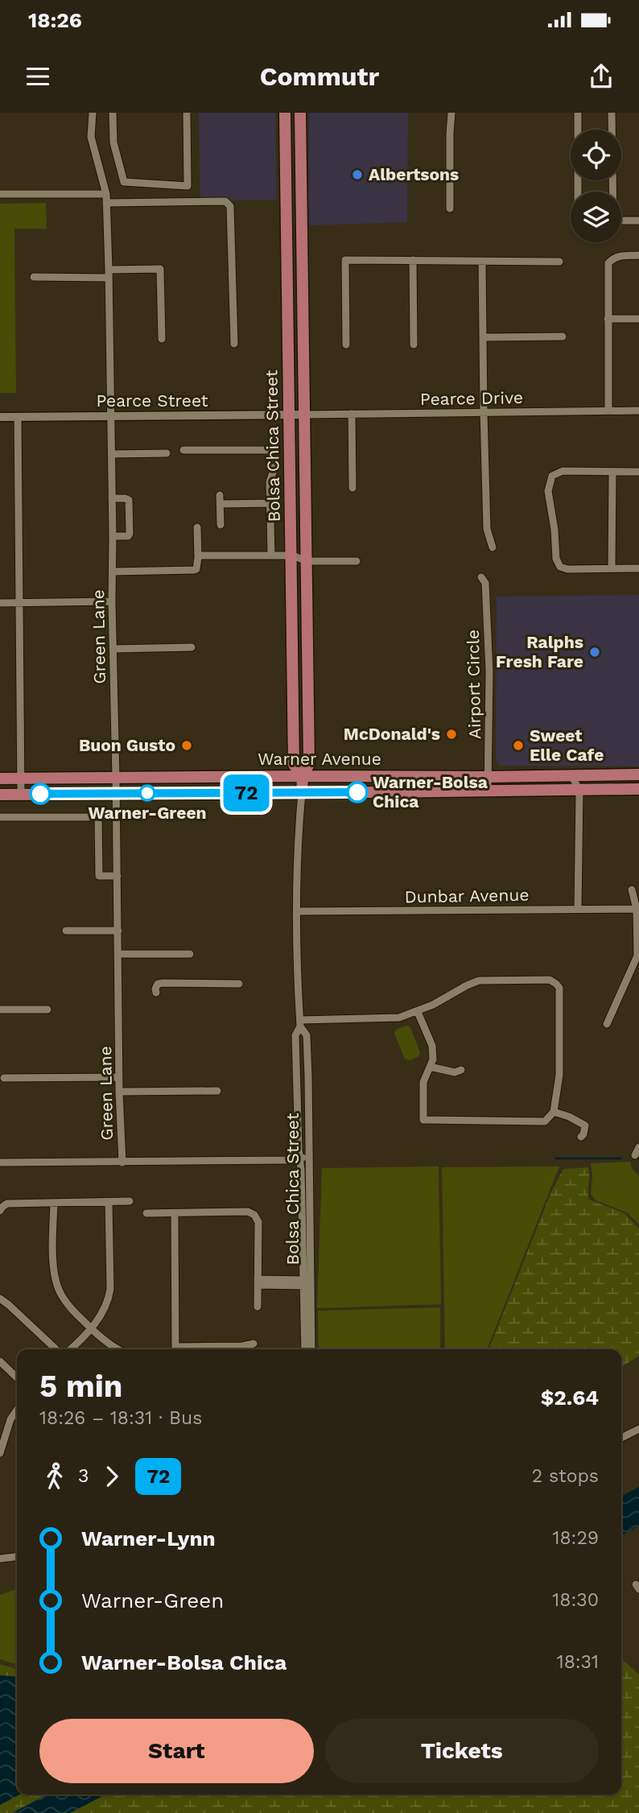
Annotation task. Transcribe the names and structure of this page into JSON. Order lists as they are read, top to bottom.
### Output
{
  "streets": {
    "main road": ["Bolsa Chica Street", "Warner Avenue"],
    "street": [
      "Pearce Drive",
      "Pearce Street",
      "Green Lane",
      "Airport Circle",
      "Dunbar Avenue"
    ]
  },
  "crossings": [
    ["Pearce Drive", "Pearce Street"],
    ["Pearce Drive", "Bolsa Chica Street"],
    ["Pearce Street", "Bolsa Chica Street"],
    ["Pearce Street", "Green Lane"],
    ["Bolsa Chica Street", "Warner Avenue"],
    ["Bolsa Chica Street", "Dunbar Avenue"],
    ["Green Lane", "Warner Avenue"],
    ["Airport Circle", "Warner Avenue"]
  ],
  "places": [
    "Albertsons",
    "Ralphs Fresh Fare",
    "McDonald's",
    "Buon Gusto",
    "Sweet Elle Cafe",
    "Warner-Bolsa Chica",
    "Warner-Green"
  ],
  "lines": ["bus line 72"],
  "page": {
    "status": "18:26",
    "header": "Commutr",
    "on_map": "72",
    "heading": ["5 min", "18:26 – 18:31 · Bus", "$2.64"],
    "legs": ["3", "72", "2 stops"],
    "list": [
      {
        "name": "Warner-Lynn",
        "value": "18:29"
      },
      {
        "name": "Warner-Green",
        "value": "18:30"
      },
      {
        "name": "Warner-Bolsa Chica",
        "value": "18:31"
      }
    ],
    "buttons": ["Start", "Tickets"]
  }
}
